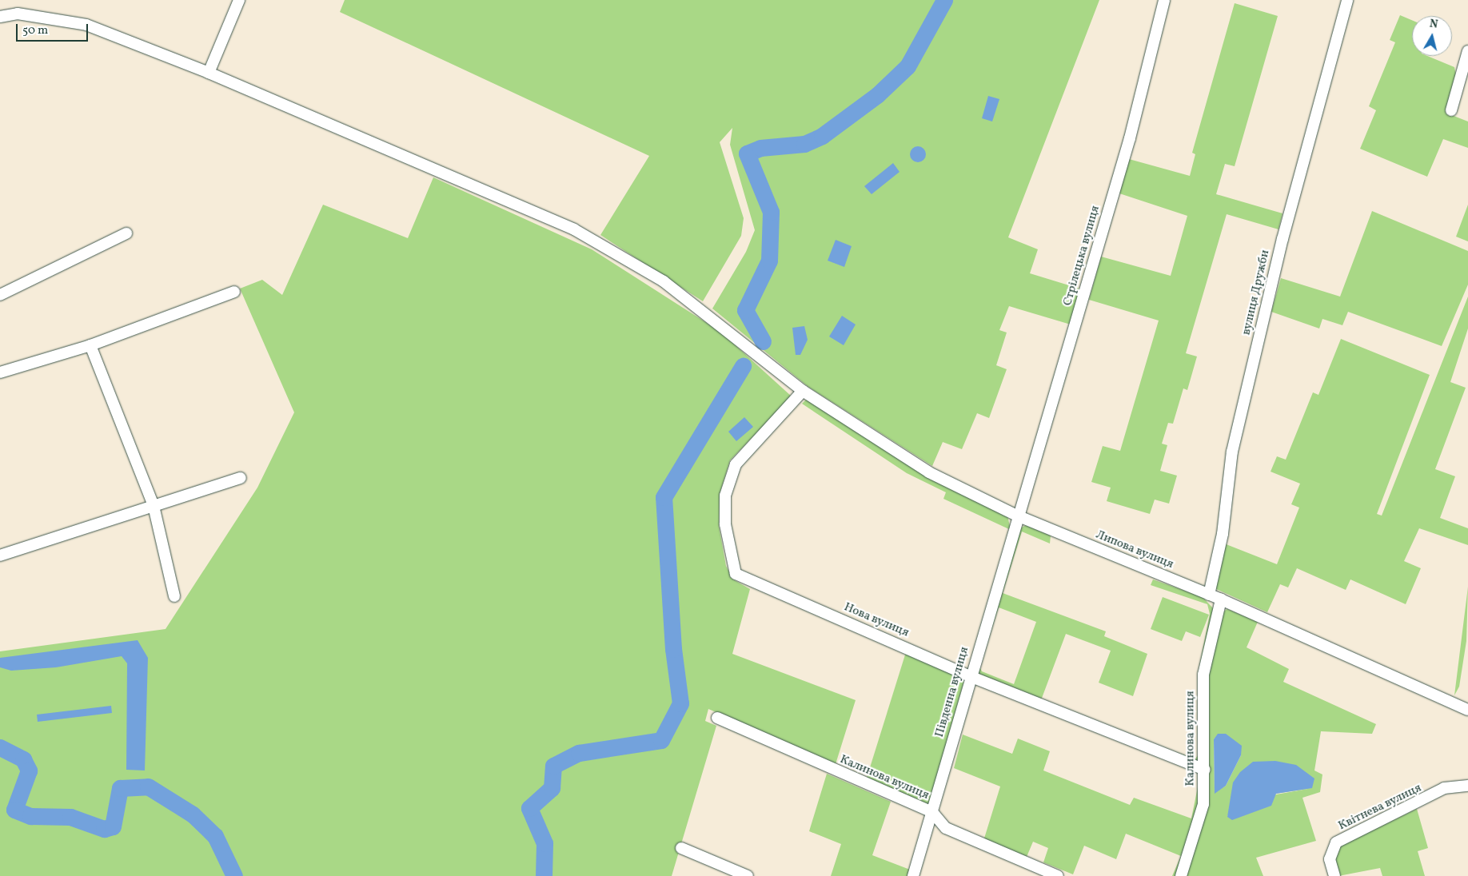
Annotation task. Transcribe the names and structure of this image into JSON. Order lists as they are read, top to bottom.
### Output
{
  "streets": {
    "street": [
      "Стрілецька вулиця",
      "вулиця Дружби",
      "Липова вулиця",
      "Нова вулиця",
      "Південна вулиця",
      "Калинова вулиця",
      "Квітнева вулиця"
    ]
  },
  "crossings": [
    ["Стрілецька вулиця", "Липова вулиця"],
    ["Стрілецька вулиця", "Південна вулиця"],
    ["вулиця Дружби", "Липова вулиця"],
    ["Липова вулиця", "Нова вулиця"],
    ["Липова вулиця", "Південна вулиця"],
    ["Липова вулиця", "Калинова вулиця"],
    ["Нова вулиця", "Південна вулиця"],
    ["Нова вулиця", "Калинова вулиця"],
    ["Південна вулиця", "Калинова вулиця"]
  ],
  "scale_bar": "50 m",
  "north": "top"
}
